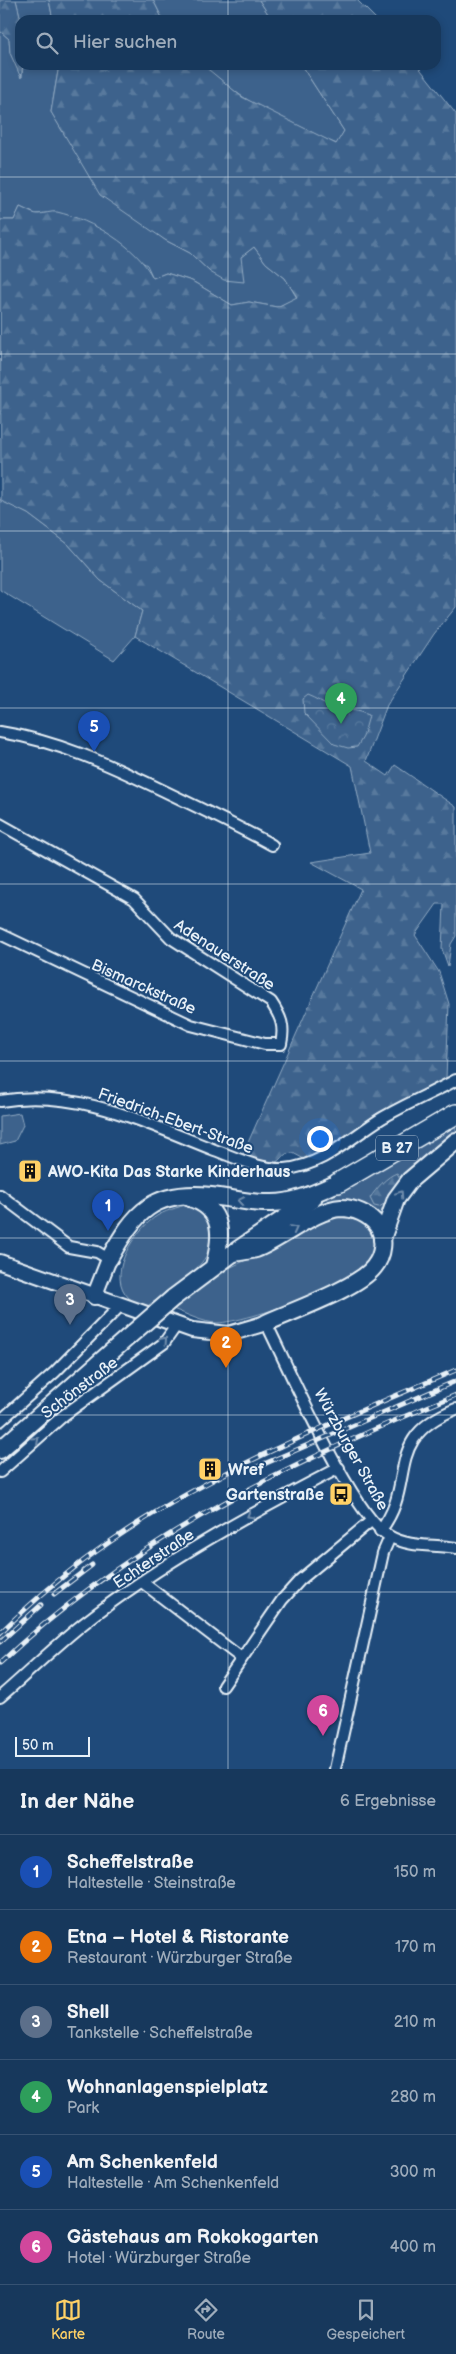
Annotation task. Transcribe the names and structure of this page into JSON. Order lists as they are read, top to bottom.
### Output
{
  "streets": {
    "highway": ["B 27"],
    "street": [
      "Adenauerstraße",
      "Bismarckstraße",
      "Friedrich-Ebert-Straße",
      "Schönstraße",
      "Würzburger Straße",
      "Echterstraße"
    ]
  },
  "crossings": [
    ["Adenauerstraße", "Bismarckstraße"],
    ["Würzburger Straße", "Echterstraße"]
  ],
  "places": {
    "building": ["AWO-Kita Das Starke Kinderhaus", "Wref"],
    "bus stop": ["Gartenstraße"]
  },
  "scale_bar": "50 m",
  "page": {
    "search": "Hier suchen",
    "pins": [
      "4",
      "5",
      "1",
      "3",
      "2",
      "6"
    ],
    "scale": "50 m",
    "heading": ["In der Nähe", "6 Ergebnisse"],
    "list": [
      {
        "mark": "1",
        "name": "Scheffelstraße",
        "note": "Haltestelle · Steinstraße",
        "value": "150 m"
      },
      {
        "mark": "2",
        "name": "Etna – Hotel & Ristorante",
        "note": "Restaurant · Würzburger Straße",
        "value": "170 m"
      },
      {
        "mark": "3",
        "name": "Shell",
        "note": "Tankstelle · Scheffelstraße",
        "value": "210 m"
      },
      {
        "mark": "4",
        "name": "Wohnanlagenspielplatz",
        "note": "Park",
        "value": "280 m"
      },
      {
        "mark": "5",
        "name": "Am Schenkenfeld",
        "note": "Haltestelle · Am Schenkenfeld",
        "value": "300 m"
      },
      {
        "mark": "6",
        "name": "Gästehaus am Rokokogarten",
        "note": "Hotel · Würzburger Straße",
        "value": "400 m"
      }
    ],
    "nav": ["Karte", "Route", "Gespeichert"]
  }
}
